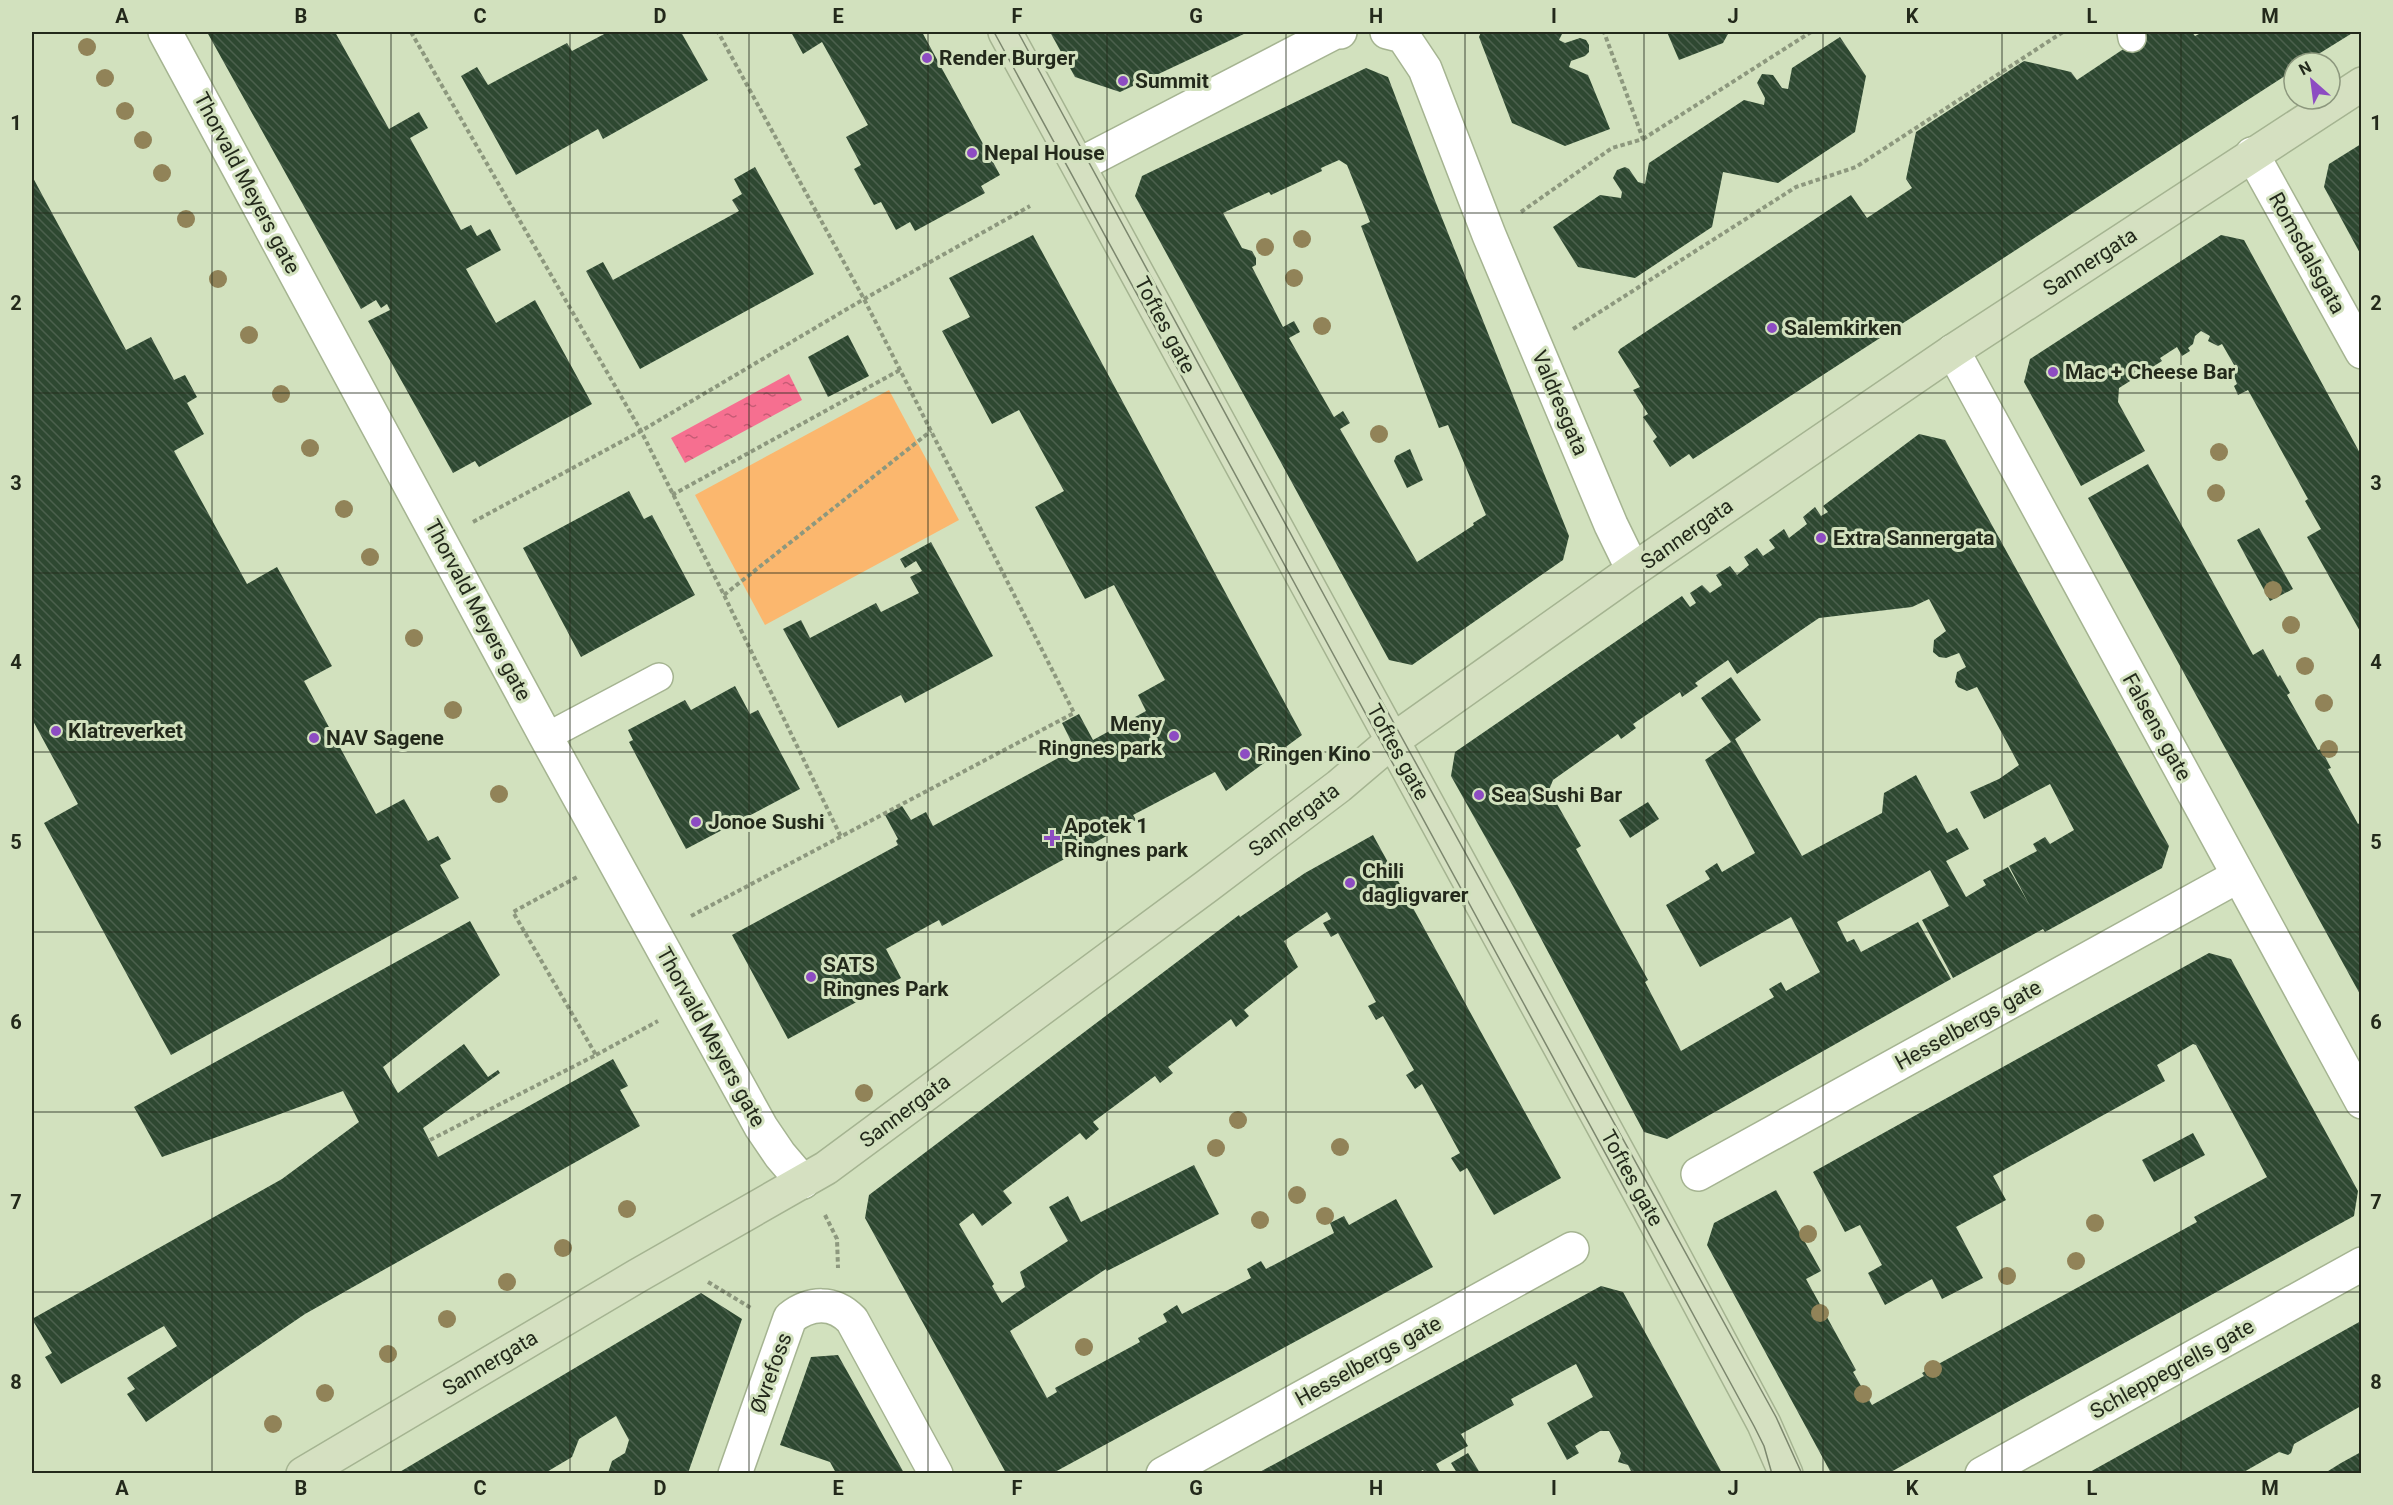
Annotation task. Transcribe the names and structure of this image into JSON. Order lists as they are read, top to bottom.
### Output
{
  "streets": {
    "street": [
      "Thorvald Meyers gate",
      "Romsdalsgata",
      "Sannergata",
      "Toftes gate",
      "Valdresgata",
      "Falsens gate",
      "Hesselbergs gate",
      "Schleppegrells gate",
      "Øvrefoss"
    ]
  },
  "crossings": [
    ["Thorvald Meyers gate", "Sannergata"],
    ["Romsdalsgata", "Sannergata"],
    ["Sannergata", "Toftes gate"],
    ["Sannergata", "Valdresgata"],
    ["Sannergata", "Falsens gate"],
    ["Falsens gate", "Hesselbergs gate"]
  ],
  "places": {
    "other": [
      "Render Burger",
      "Summit",
      "Nepal House",
      "Salemkirken",
      "Mac + Cheese Bar",
      "Extra Sannergata",
      "Klatreverket",
      "Meny Ringnes park",
      "NAV Sagene",
      "Ringen Kino",
      "Sea Sushi Bar",
      "Jonoe Sushi",
      "Chili dagligvarer",
      "SATS Ringnes Park"
    ],
    "health": ["Apotek 1 Ringnes park"]
  },
  "north": "top left",
  "grid": {
    "columns": [
      "A",
      "B",
      "C",
      "D",
      "E",
      "F",
      "G",
      "H",
      "I",
      "J",
      "K",
      "L",
      "M"
    ],
    "rows": [
      "1",
      "2",
      "3",
      "4",
      "5",
      "6",
      "7",
      "8"
    ]
  }
}
